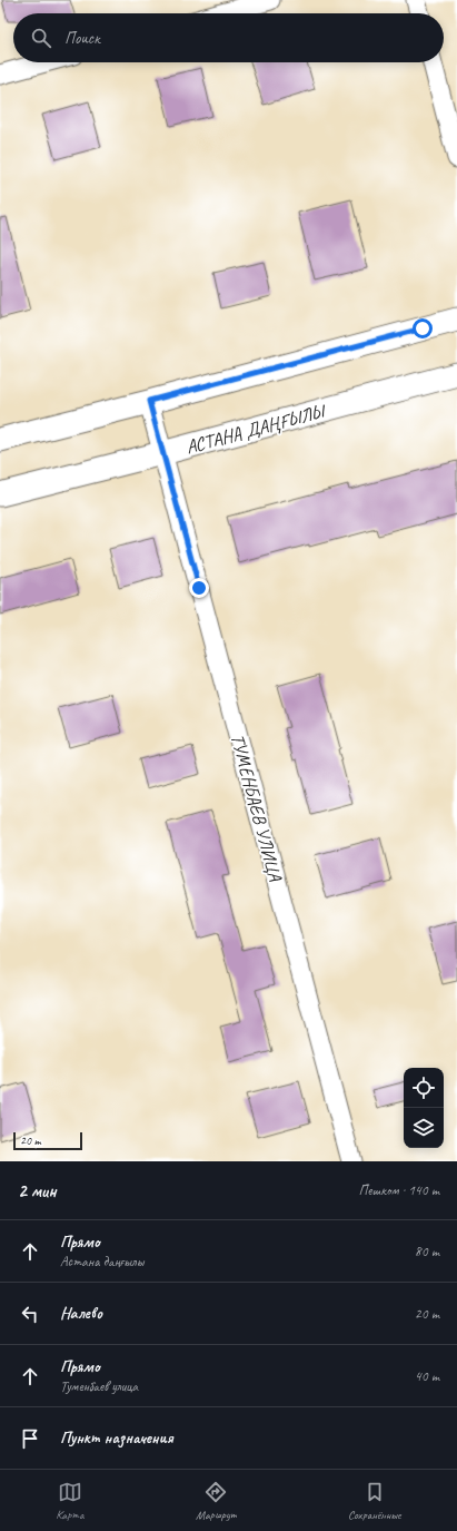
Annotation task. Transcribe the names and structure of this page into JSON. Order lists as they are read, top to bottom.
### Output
{
  "streets": {
    "street": ["АСТАНА ДАҢҒЫЛЫ", "ТУМЕНБАЕВ УЛИЦА"]
  },
  "crossings": [
    ["АСТАНА ДАҢҒЫЛЫ", "ТУМЕНБАЕВ УЛИЦА"]
  ],
  "scale_bar": "20 m",
  "page": {
    "search": "Поиск",
    "scale": "20 m",
    "heading": ["2 мин", "Пешком · 140 m"],
    "list": [
      ["Прямо", "Астана даңғылы", "80 m"],
      ["Налево", "20 m"],
      ["Прямо", "Туменбаев улица", "40 m"],
      "Пункт назначения"
    ],
    "nav": ["Карта", "Маршрут", "Сохранённые"]
  }
}
